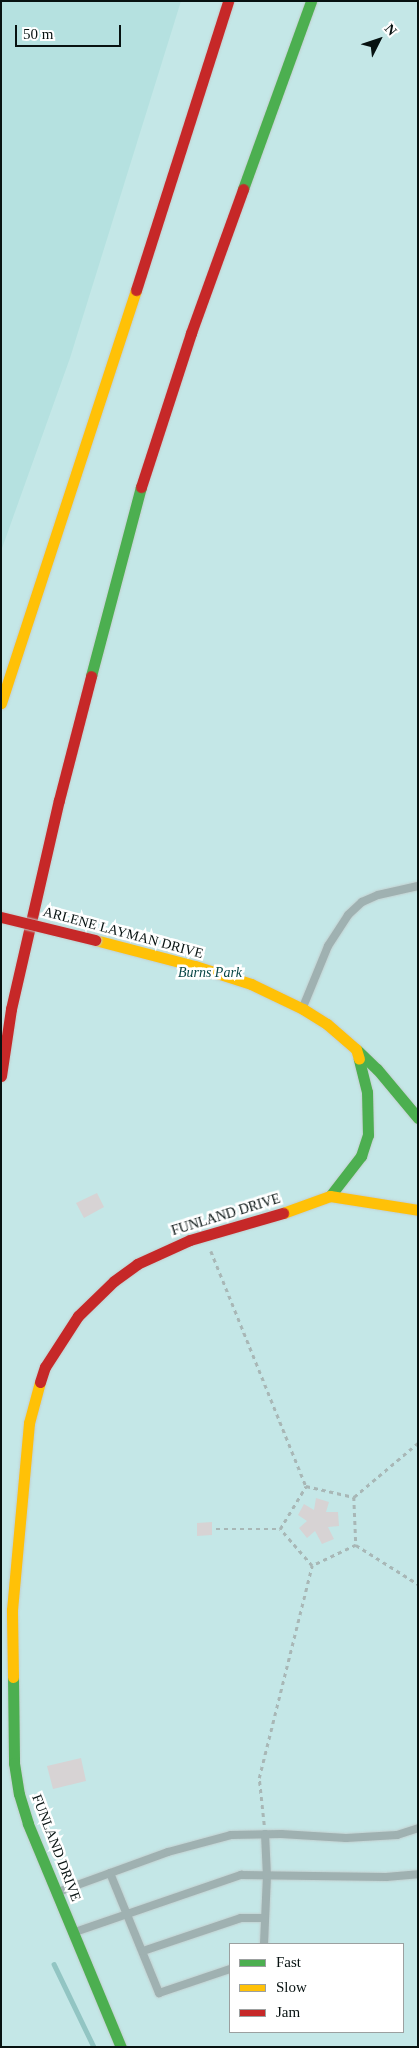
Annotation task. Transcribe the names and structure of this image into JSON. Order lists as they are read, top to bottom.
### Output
{
  "streets": {
    "main road": ["ARLENE LAYMAN DRIVE", "FUNLAND DRIVE"]
  },
  "parks": ["Burns Park"],
  "legend": ["Fast", "Slow", "Jam"],
  "scale_bar": "50 m",
  "north": "top right"
}
